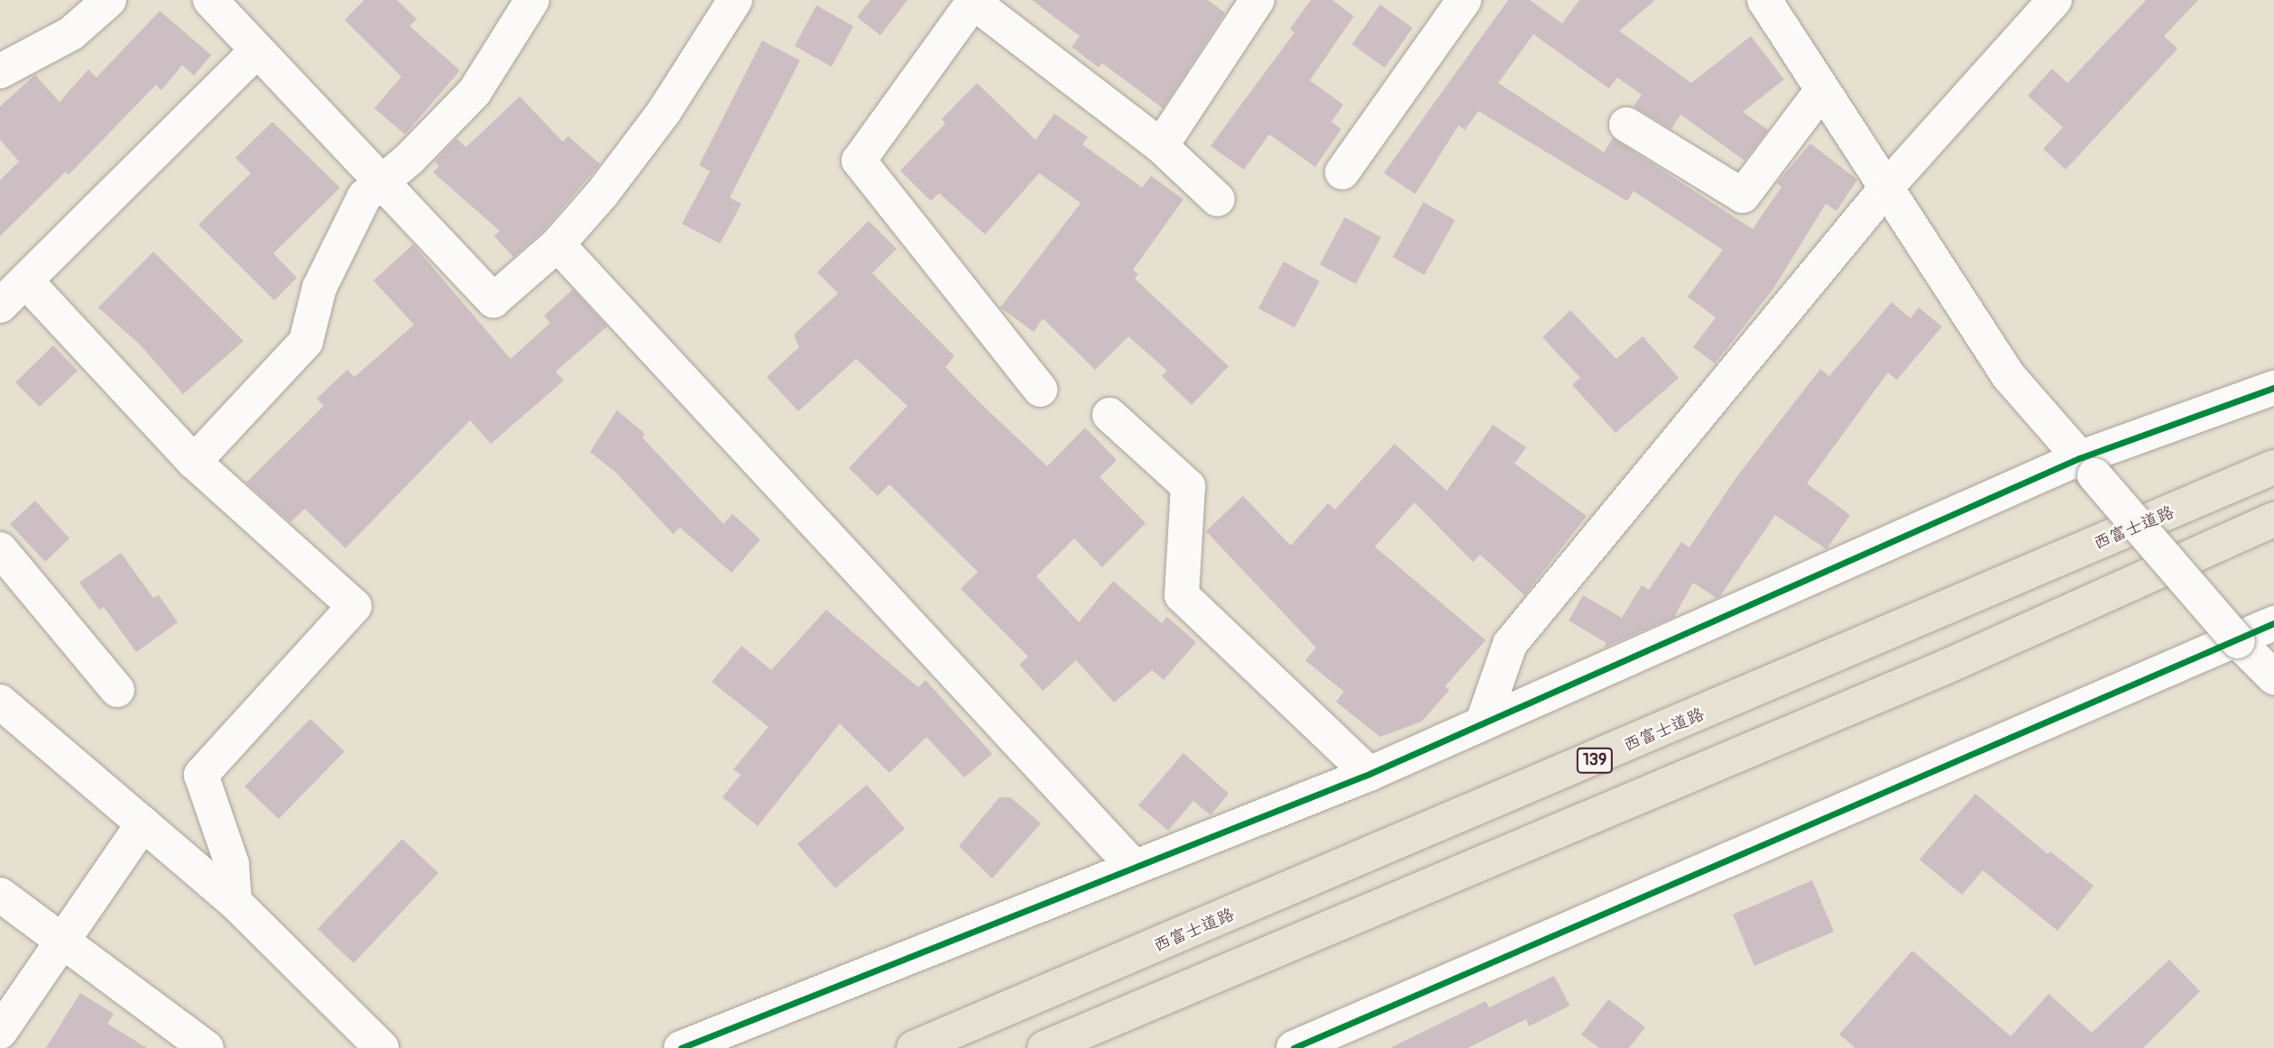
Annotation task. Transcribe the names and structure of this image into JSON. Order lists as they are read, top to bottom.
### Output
{
  "streets": {
    "highway": ["西富士道路", "139"]
  }
}
